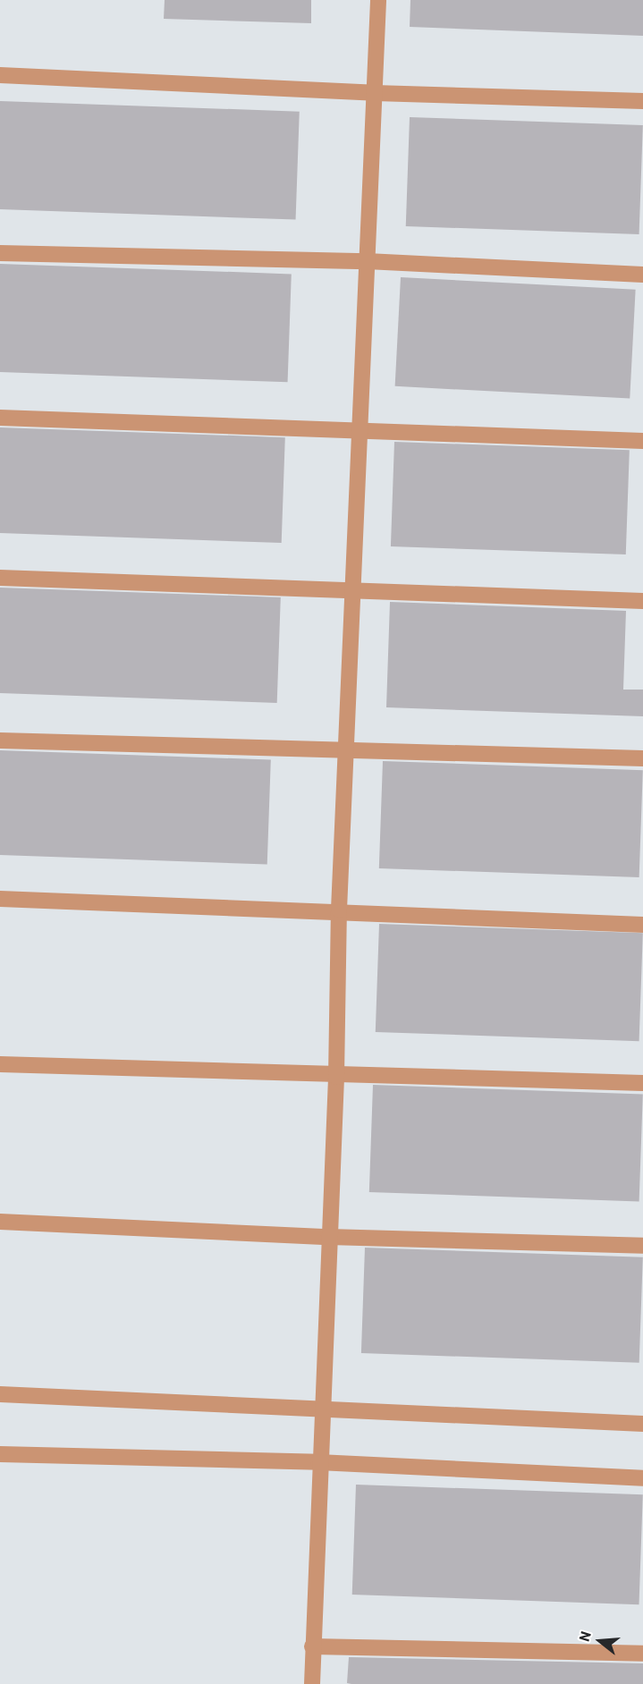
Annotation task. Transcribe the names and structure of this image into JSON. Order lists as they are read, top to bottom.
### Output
{
  "north": "left"
}
